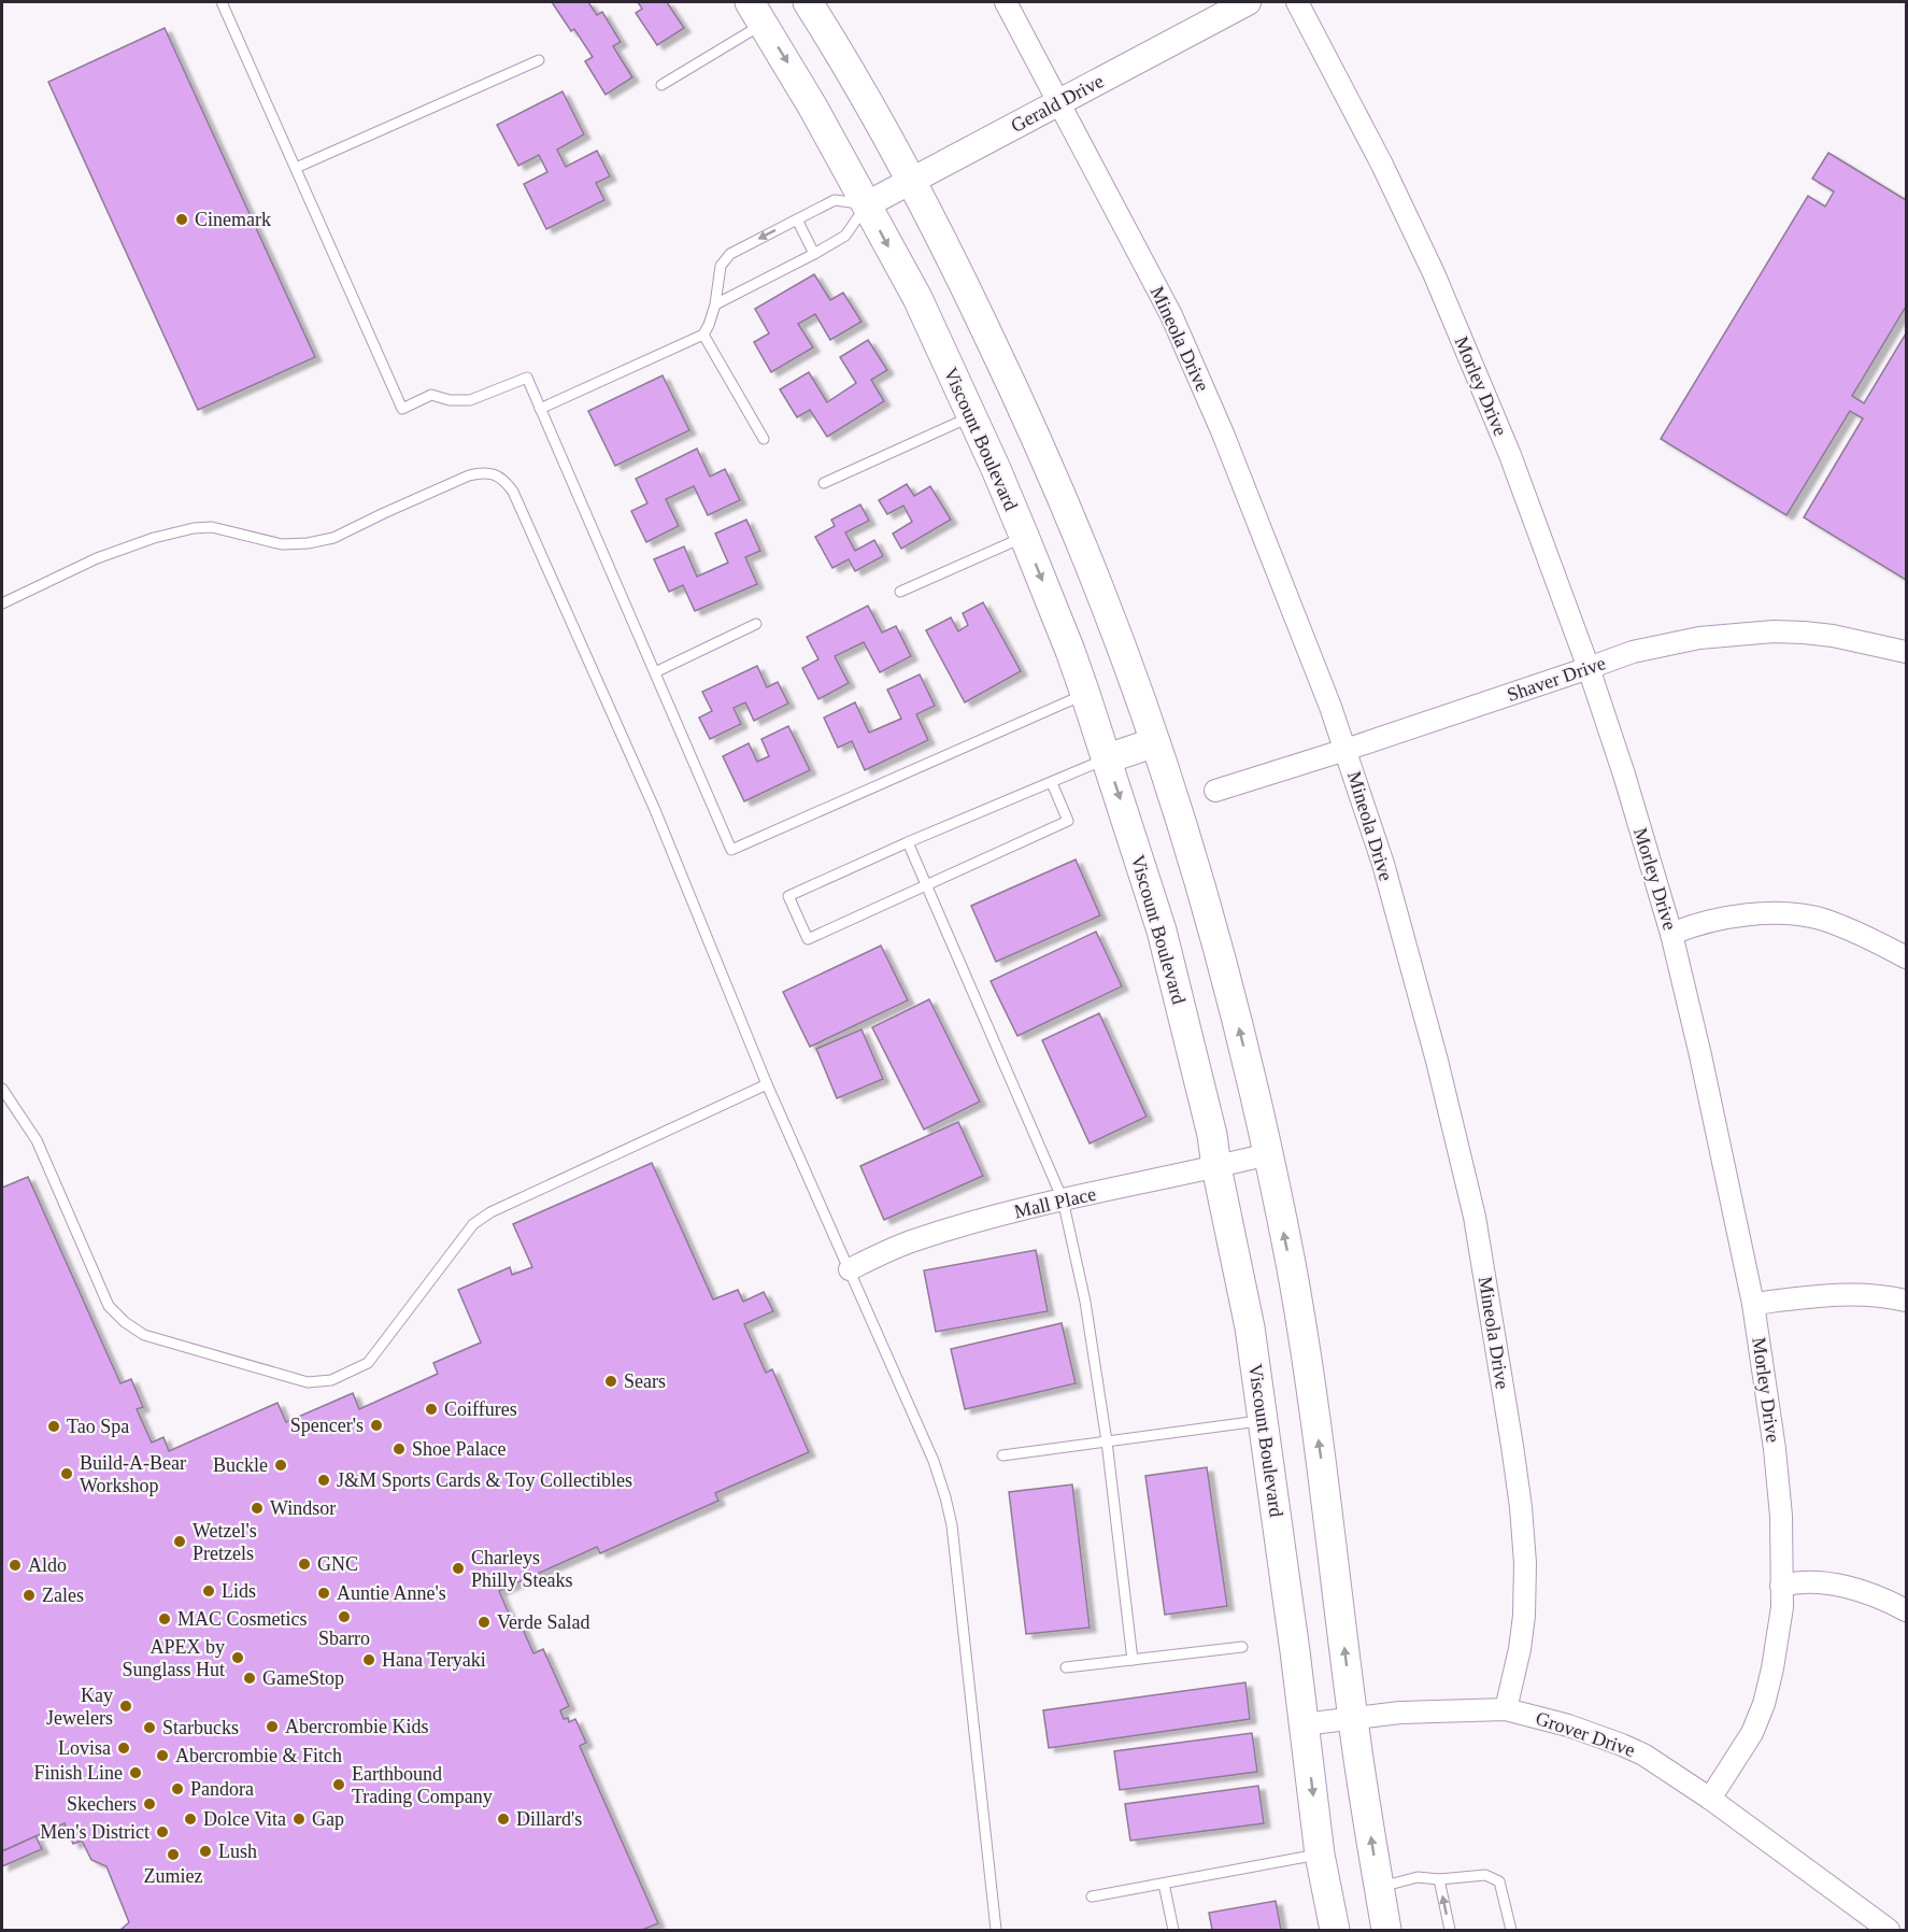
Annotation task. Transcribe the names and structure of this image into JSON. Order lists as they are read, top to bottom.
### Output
{
  "streets": {
    "main road": ["Viscount Boulevard"],
    "street": [
      "Gerald Drive",
      "Mineola Drive",
      "Morley Drive",
      "Shaver Drive",
      "Mall Place",
      "Grover Drive"
    ]
  },
  "crossings": [
    ["Gerald Drive", "Mineola Drive"],
    ["Gerald Drive", "Viscount Boulevard"],
    ["Mineola Drive", "Shaver Drive"],
    ["Mineola Drive", "Grover Drive"],
    ["Morley Drive", "Shaver Drive"],
    ["Morley Drive", "Grover Drive"],
    ["Viscount Boulevard", "Mall Place"],
    ["Viscount Boulevard", "Grover Drive"]
  ],
  "places": [
    "Cinemark",
    "Sears",
    "Coiffures",
    "Spencer's",
    "Tao Spa",
    "Shoe Palace",
    "Buckle",
    "Build-A-Bear Workshop",
    "J&M Sports Cards & Toy Collectibles",
    "Windsor",
    "Wetzel's Pretzels",
    "GNC",
    "Aldo",
    "Charleys Philly Steaks",
    "Lids",
    "Auntie Anne's",
    "Zales",
    "Sbarro",
    "MAC Cosmetics",
    "Verde Salad",
    "APEX by Sunglass Hut",
    "Hana Teryaki",
    "GameStop",
    "Kay Jewelers",
    "Abercrombie Kids",
    "Starbucks",
    "Lovisa",
    "Abercrombie & Fitch",
    "Finish Line",
    "Earthbound Trading Company",
    "Pandora",
    "Skechers",
    "Dolce Vita",
    "Gap",
    "Dillard's",
    "Men's District",
    "Lush",
    "Zumiez"
  ]
}
